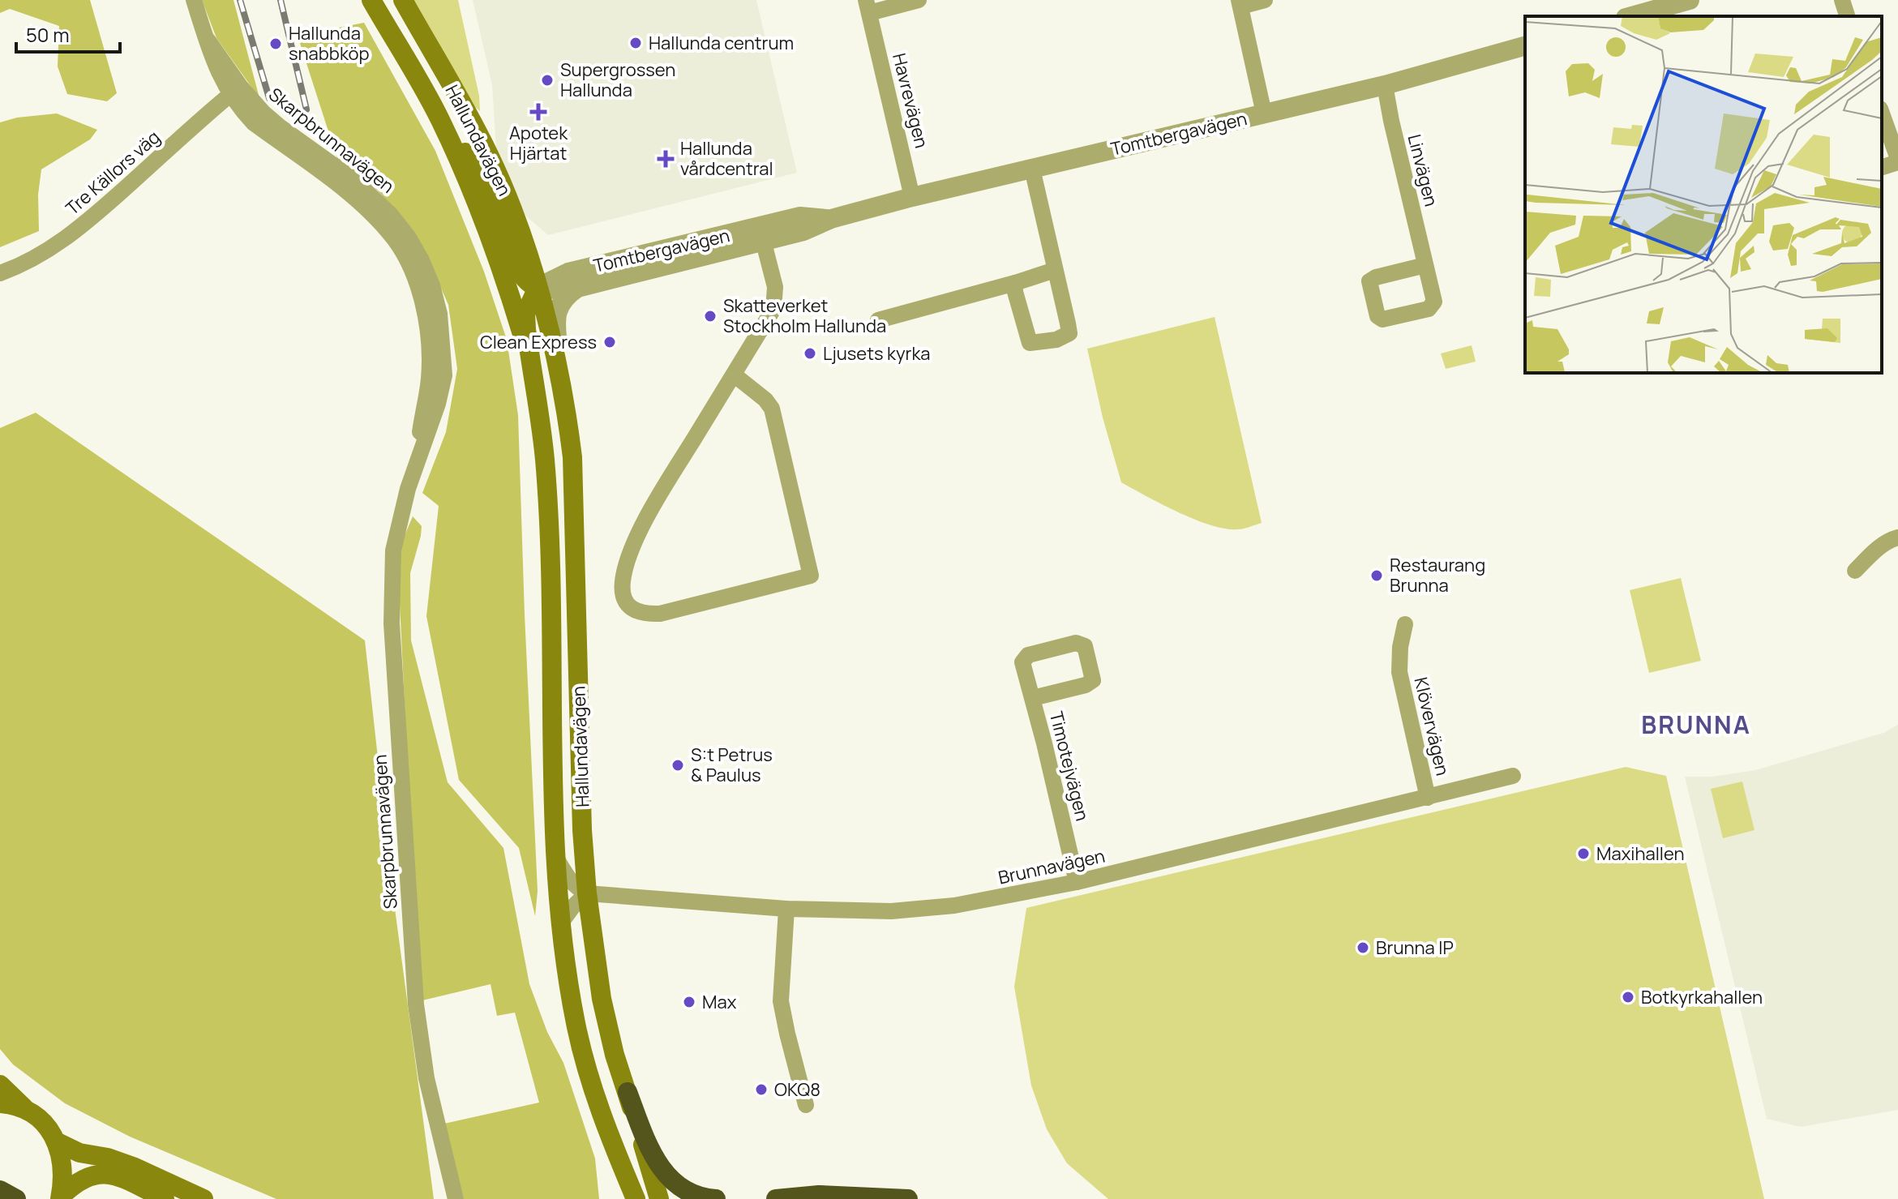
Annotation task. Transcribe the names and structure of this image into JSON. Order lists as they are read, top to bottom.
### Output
{
  "streets": {
    "main road": ["Hallundavägen"],
    "street": [
      "Havrevägen",
      "Tomtbergavägen",
      "Skarpbrunnavägen",
      "Linvägen",
      "Tre Källors väg",
      "Klövervägen",
      "Timotejvägen",
      "Brunnavägen"
    ]
  },
  "crossings": [
    ["Havrevägen", "Tomtbergavägen"],
    ["Tomtbergavägen", "Hallundavägen"],
    ["Tomtbergavägen", "Linvägen"],
    ["Skarpbrunnavägen", "Tre Källors väg"],
    ["Hallundavägen", "Brunnavägen"],
    ["Klövervägen", "Brunnavägen"],
    ["Timotejvägen", "Brunnavägen"]
  ],
  "districts": ["BRUNNA"],
  "places": {
    "other": [
      "Hallunda centrum",
      "Hallunda snabbköp",
      "Supergrossen Hallunda",
      "Skatteverket Stockholm Hallunda",
      "Clean Express",
      "Ljusets kyrka",
      "Restaurang Brunna",
      "S:t Petrus & Paulus",
      "Maxihallen",
      "Brunna IP",
      "Botkyrkahallen",
      "Max",
      "OKQ8"
    ],
    "health": ["Apotek Hjärtat", "Hallunda vårdcentral"]
  },
  "scale_bar": "50 m"
}
